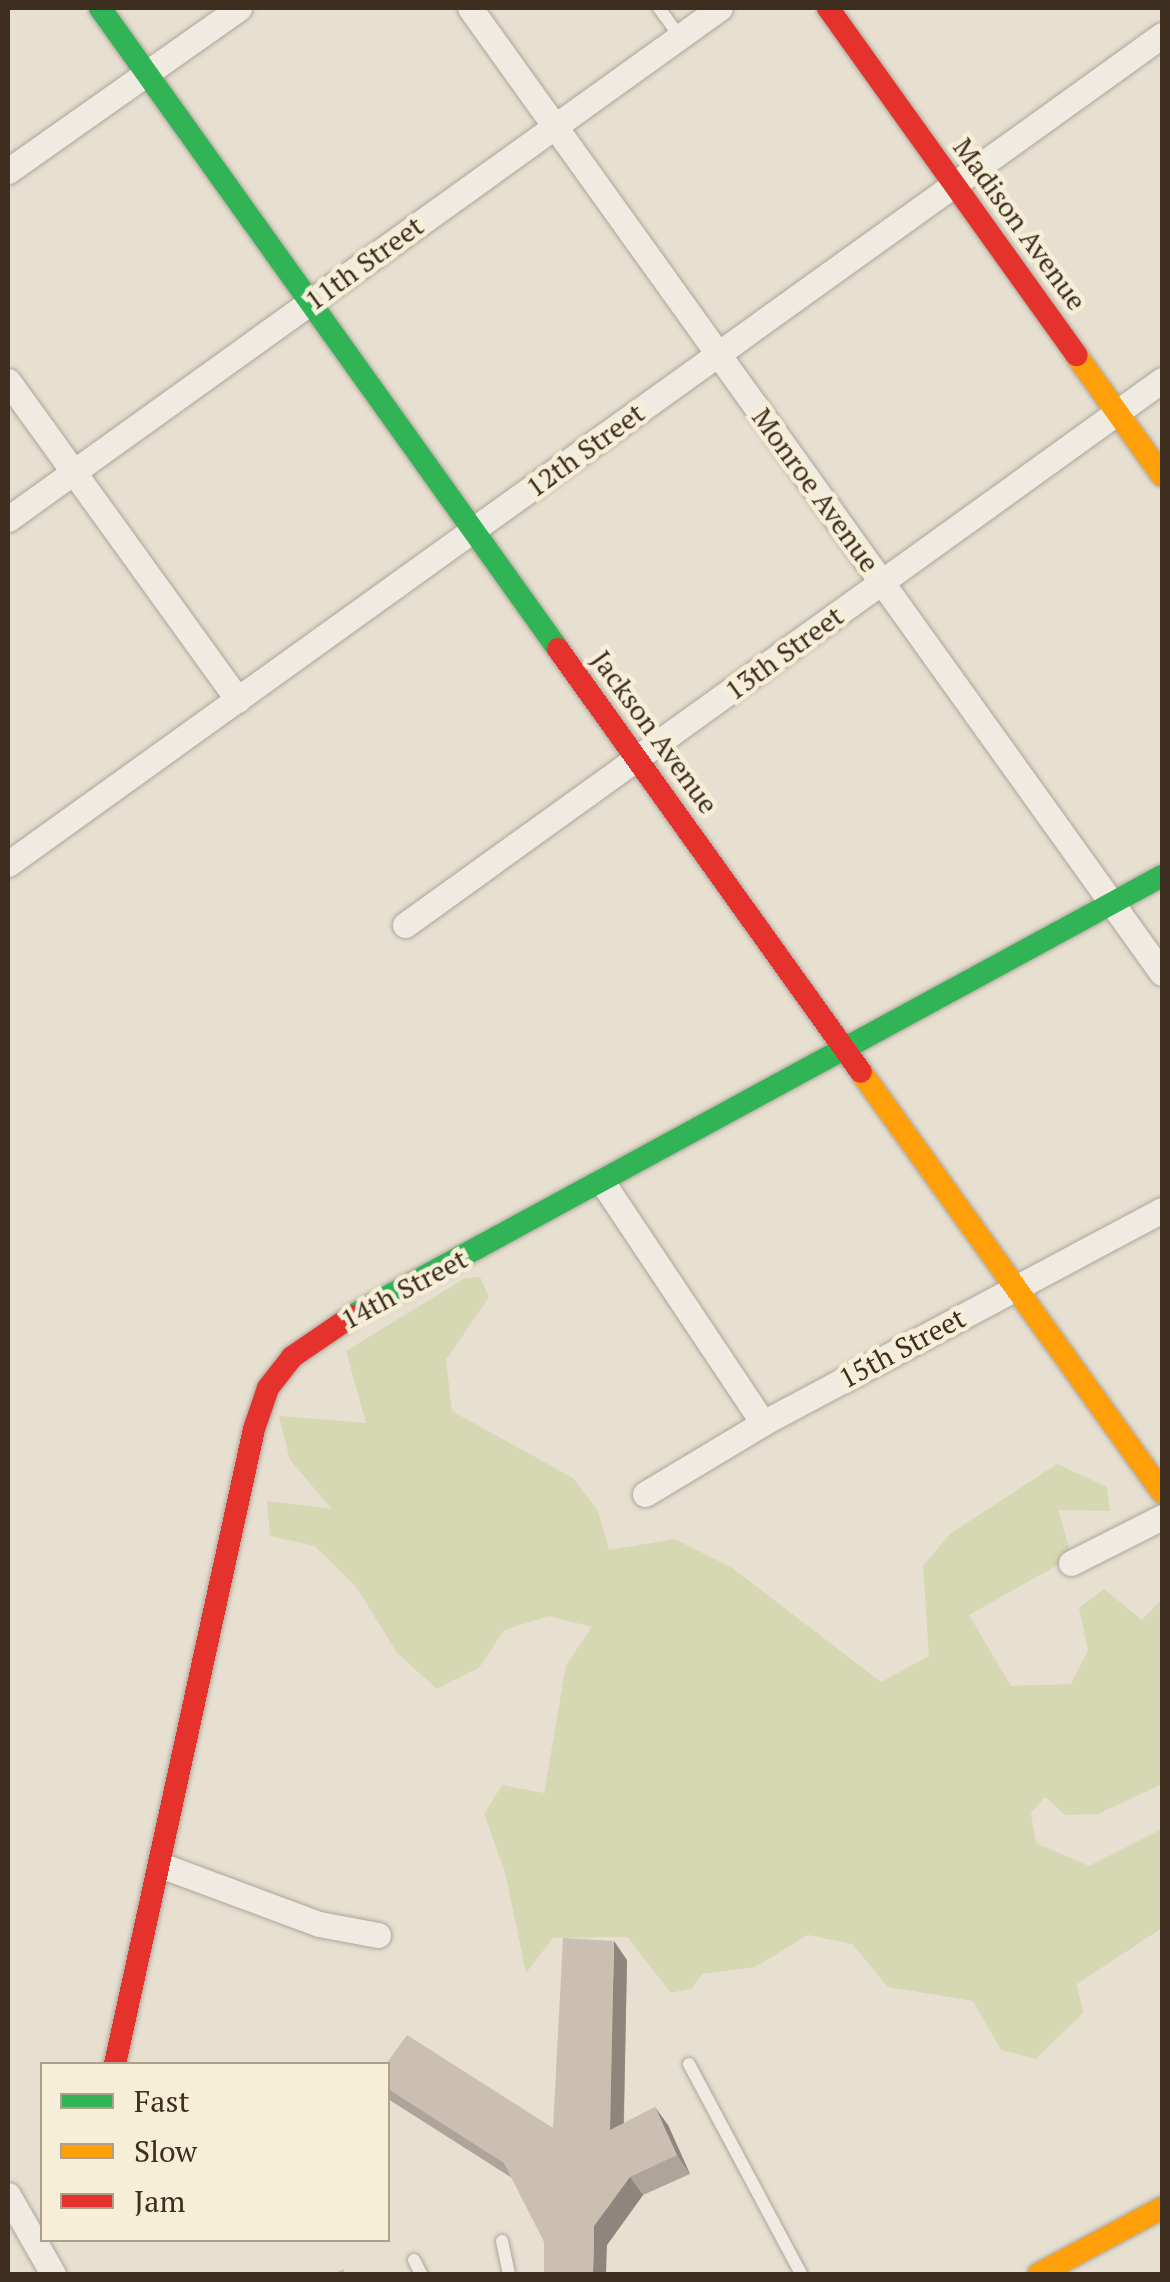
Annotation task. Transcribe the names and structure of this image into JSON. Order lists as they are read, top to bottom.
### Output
{
  "streets": {
    "street": [
      "Madison Avenue",
      "11th Street",
      "12th Street",
      "Monroe Avenue",
      "13th Street",
      "Jackson Avenue",
      "14th Street",
      "15th Street"
    ]
  },
  "crossings": [
    ["Madison Avenue", "12th Street"],
    ["Madison Avenue", "13th Street"],
    ["11th Street", "Monroe Avenue"],
    ["11th Street", "Jackson Avenue"],
    ["12th Street", "Monroe Avenue"],
    ["12th Street", "Jackson Avenue"],
    ["Monroe Avenue", "13th Street"],
    ["Monroe Avenue", "14th Street"],
    ["13th Street", "Jackson Avenue"],
    ["Jackson Avenue", "14th Street"],
    ["Jackson Avenue", "15th Street"]
  ],
  "legend": ["Fast", "Slow", "Jam"]
}
